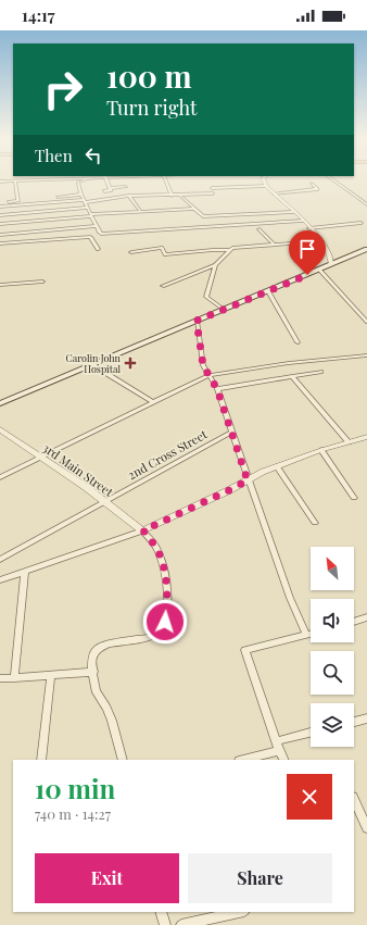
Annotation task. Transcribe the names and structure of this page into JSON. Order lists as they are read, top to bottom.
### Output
{
  "streets": {
    "street": ["2nd Cross Street", "3rd Main Street"]
  },
  "crossings": [
    ["2nd Cross Street", "3rd Main Street"]
  ],
  "places": {
    "health": ["Carolin John Hospital"]
  },
  "north": "top left",
  "page": {
    "status": "14:17",
    "turn": ["100 m", "Turn right"],
    "then": "Then",
    "heading": ["10 min", "740 m · 14:27"],
    "buttons": ["Exit", "Share"]
  }
}
